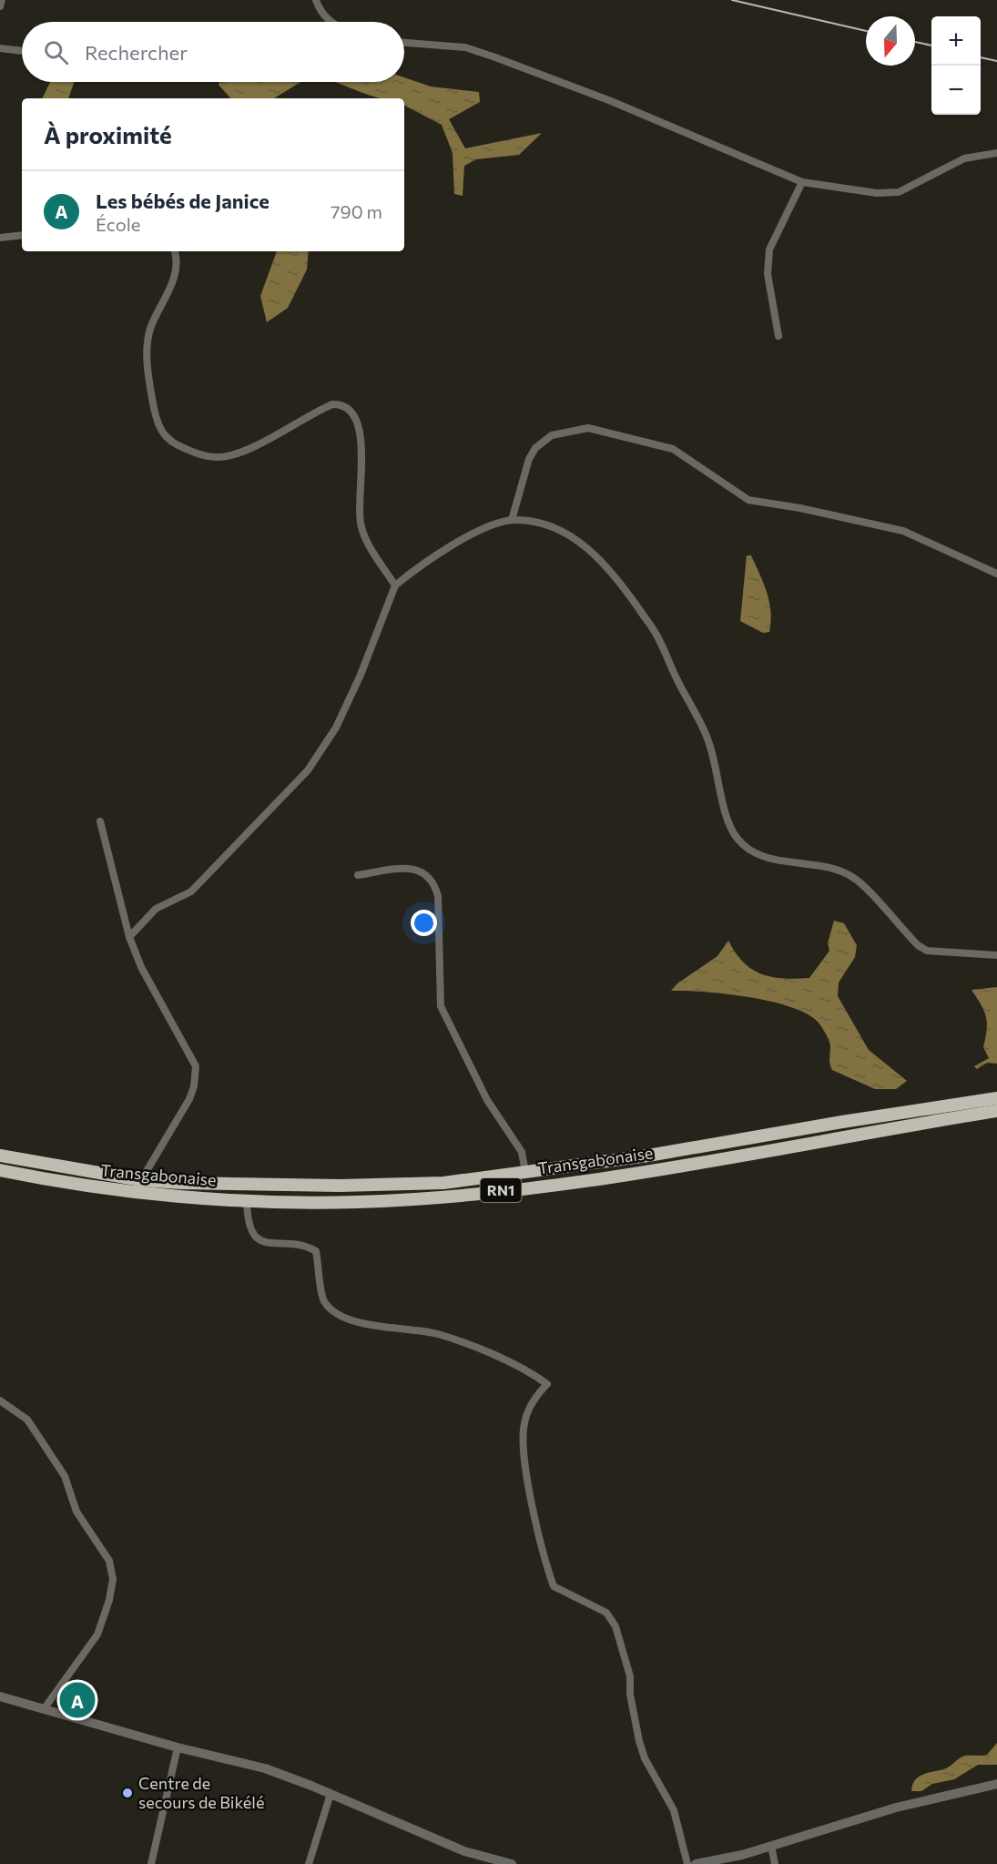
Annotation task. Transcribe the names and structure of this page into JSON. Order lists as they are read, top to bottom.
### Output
{
  "streets": {
    "highway": ["Transgabonaise", "RN1"]
  },
  "places": ["Centre de secours de Bikélé"],
  "north": "bottom",
  "page": {
    "map_buttons": ["+", "−"],
    "search": "Rechercher",
    "heading": "À proximité",
    "list": [
      {
        "mark": "A",
        "name": "Les bébés de Janice",
        "note": "École",
        "value": "790 m"
      }
    ],
    "pins": "A"
  }
}
